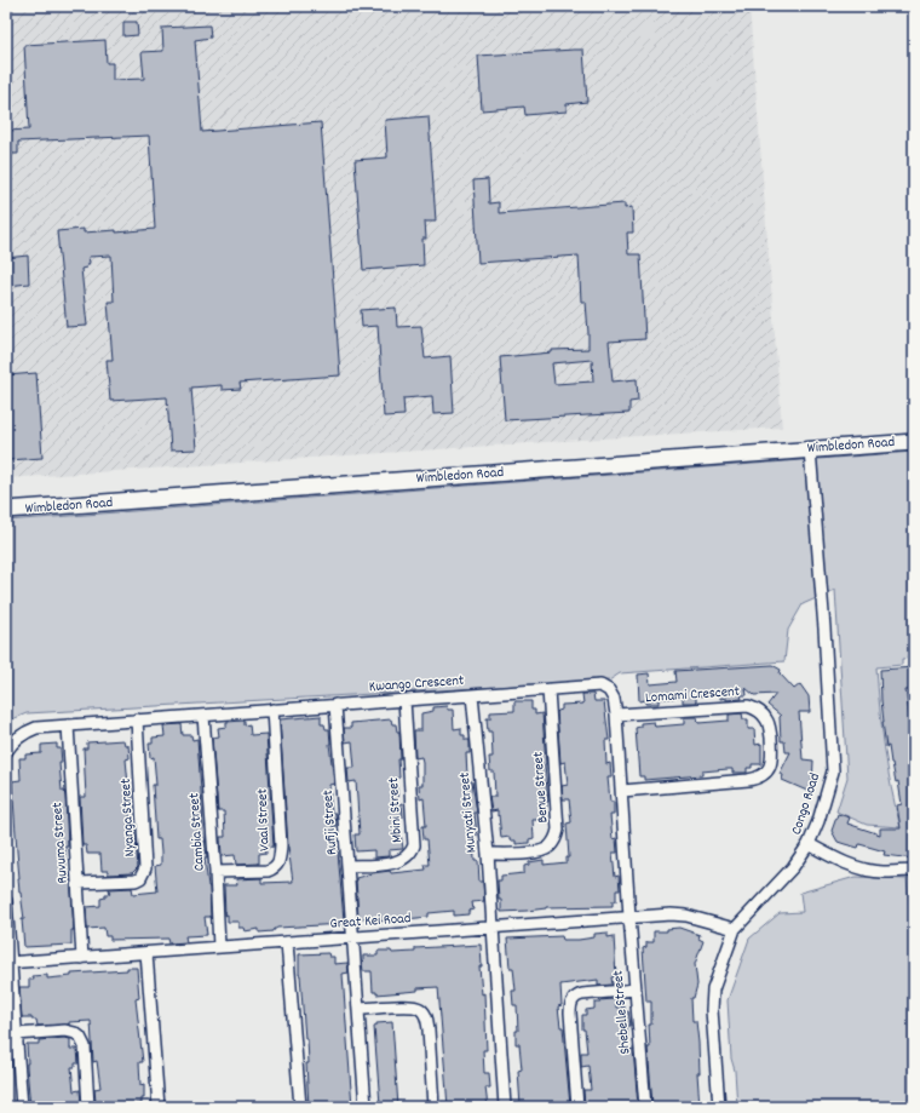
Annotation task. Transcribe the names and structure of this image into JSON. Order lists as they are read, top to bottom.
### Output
{
  "streets": {
    "main road": ["Wimbledon Road"],
    "street": [
      "Kwango Crescent",
      "Lomami Crescent",
      "Benue Street",
      "Congo Road",
      "Mbini Street",
      "Munyati Street",
      "Nyanga Street",
      "Vaal Street",
      "Rufiji Street",
      "Cambia Street",
      "Ruvuma Street",
      "Great Kei Road",
      "Shebelle Street"
    ]
  },
  "crossings": [
    ["Wimbledon Road", "Congo Road"],
    ["Kwango Crescent", "Lomami Crescent"],
    ["Kwango Crescent", "Benue Street"],
    ["Kwango Crescent", "Mbini Street"],
    ["Kwango Crescent", "Munyati Street"],
    ["Kwango Crescent", "Nyanga Street"],
    ["Kwango Crescent", "Vaal Street"],
    ["Kwango Crescent", "Rufiji Street"],
    ["Kwango Crescent", "Cambia Street"],
    ["Kwango Crescent", "Ruvuma Street"],
    ["Kwango Crescent", "Great Kei Road"],
    ["Kwango Crescent", "Shebelle Street"],
    ["Benue Street", "Munyati Street"],
    ["Congo Road", "Great Kei Road"],
    ["Mbini Street", "Rufiji Street"],
    ["Munyati Street", "Great Kei Road"],
    ["Nyanga Street", "Ruvuma Street"],
    ["Vaal Street", "Cambia Street"],
    ["Rufiji Street", "Great Kei Road"],
    ["Cambia Street", "Great Kei Road"],
    ["Ruvuma Street", "Great Kei Road"],
    ["Great Kei Road", "Shebelle Street"]
  ]
}
